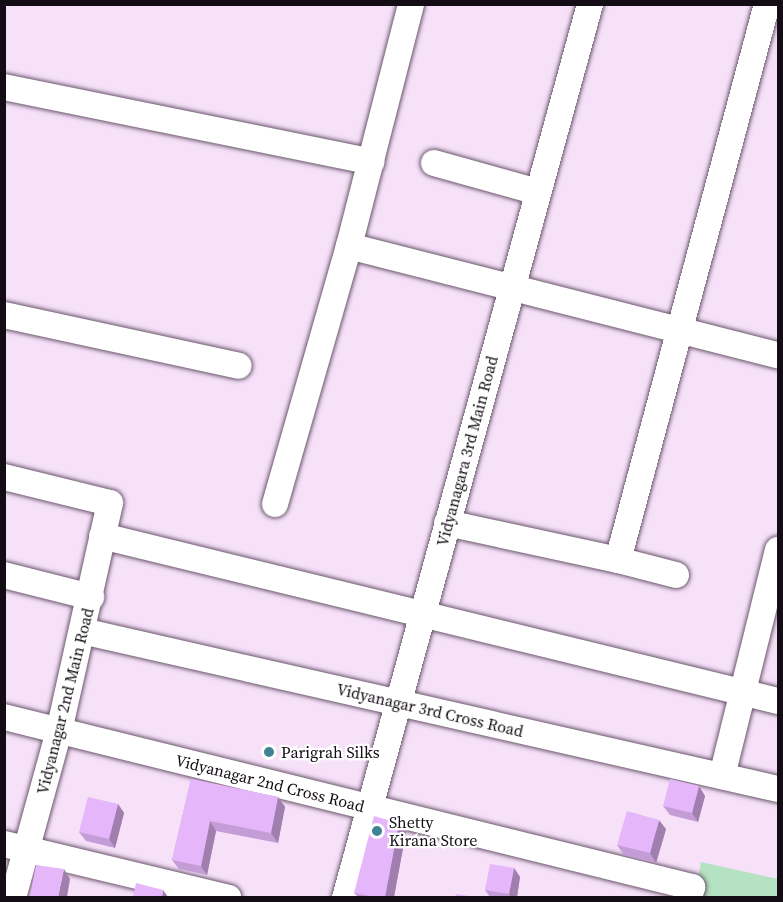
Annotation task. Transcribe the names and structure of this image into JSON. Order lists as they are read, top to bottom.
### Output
{
  "streets": {
    "street": [
      "Vidyanagara 3rd Main Road",
      "Vidyanagar 2nd Main Road",
      "Vidyanagar 3rd Cross Road",
      "Vidyanagar 2nd Cross Road"
    ]
  },
  "crossings": [
    ["Vidyanagara 3rd Main Road", "Vidyanagar 3rd Cross Road"],
    ["Vidyanagara 3rd Main Road", "Vidyanagar 2nd Cross Road"],
    ["Vidyanagar 2nd Main Road", "Vidyanagar 3rd Cross Road"],
    ["Vidyanagar 2nd Main Road", "Vidyanagar 2nd Cross Road"]
  ],
  "places": ["Parigrah Silks", "Shetty Kirana Store"]
}
